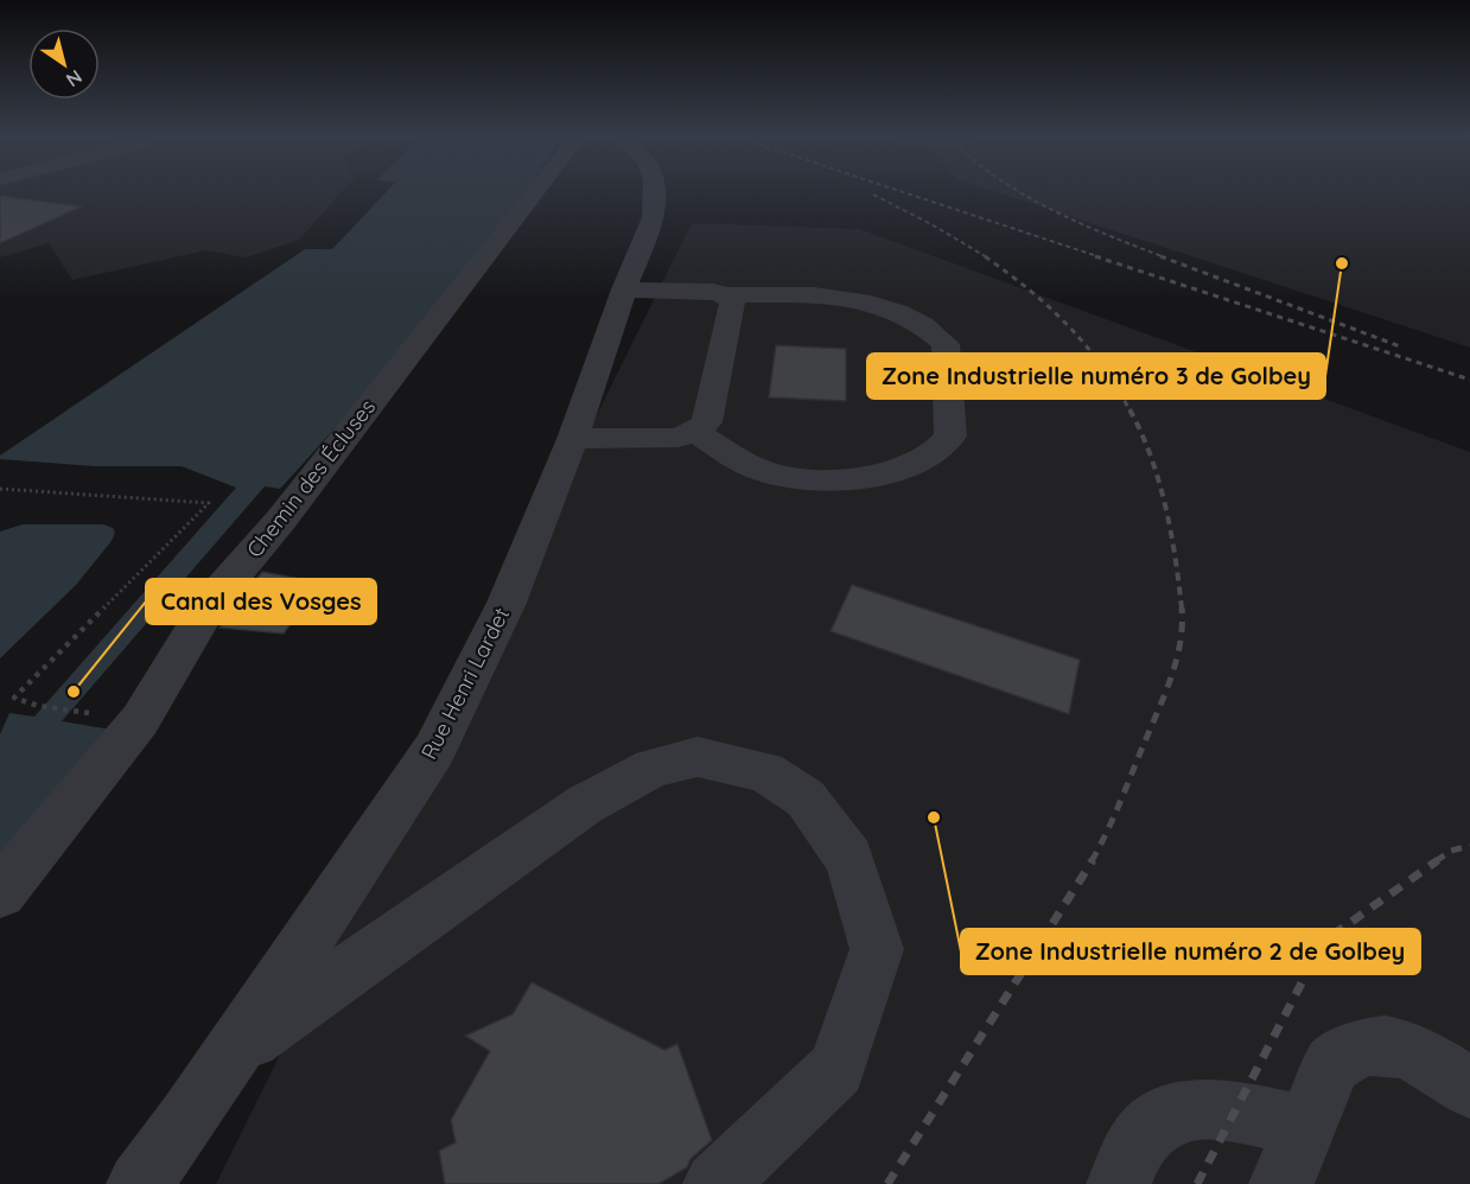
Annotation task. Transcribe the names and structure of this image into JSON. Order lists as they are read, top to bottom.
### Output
{
  "streets": {
    "street": ["Chemin des Écluses", "Rue Henri Lardet"]
  },
  "places": ["Zone Industrielle numéro 3 de Golbey", "Canal des Vosges", "Zone Industrielle numéro 2 de Golbey"],
  "north": "bottom right"
}
